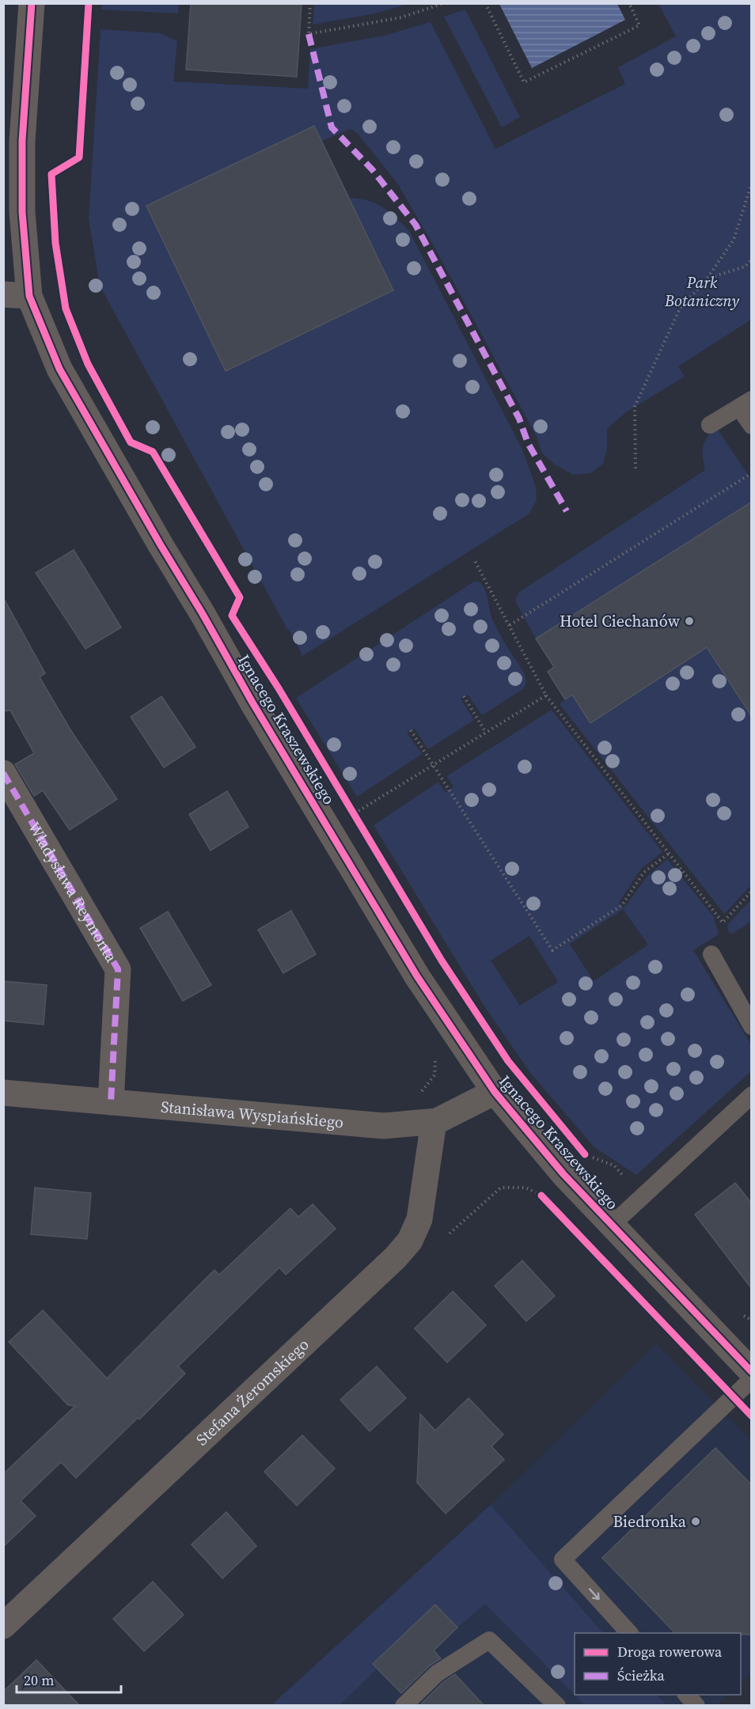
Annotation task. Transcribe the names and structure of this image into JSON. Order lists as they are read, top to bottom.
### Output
{
  "streets": {
    "street": [
      "Ignacego Kraszewskiego",
      "Władysława Reymonta",
      "Stanisława Wyspiańskiego",
      "Stefana Żeromskiego"
    ]
  },
  "crossings": [
    ["Ignacego Kraszewskiego", "Stanisława Wyspiańskiego"],
    ["Władysława Reymonta", "Stanisława Wyspiańskiego"],
    ["Stanisława Wyspiańskiego", "Stefana Żeromskiego"]
  ],
  "parks": ["Park Botaniczny"],
  "places": ["Hotel Ciechanów", "Biedronka"],
  "legend": ["Droga rowerowa", "Ścieżka"],
  "scale_bar": "20 m"
}
